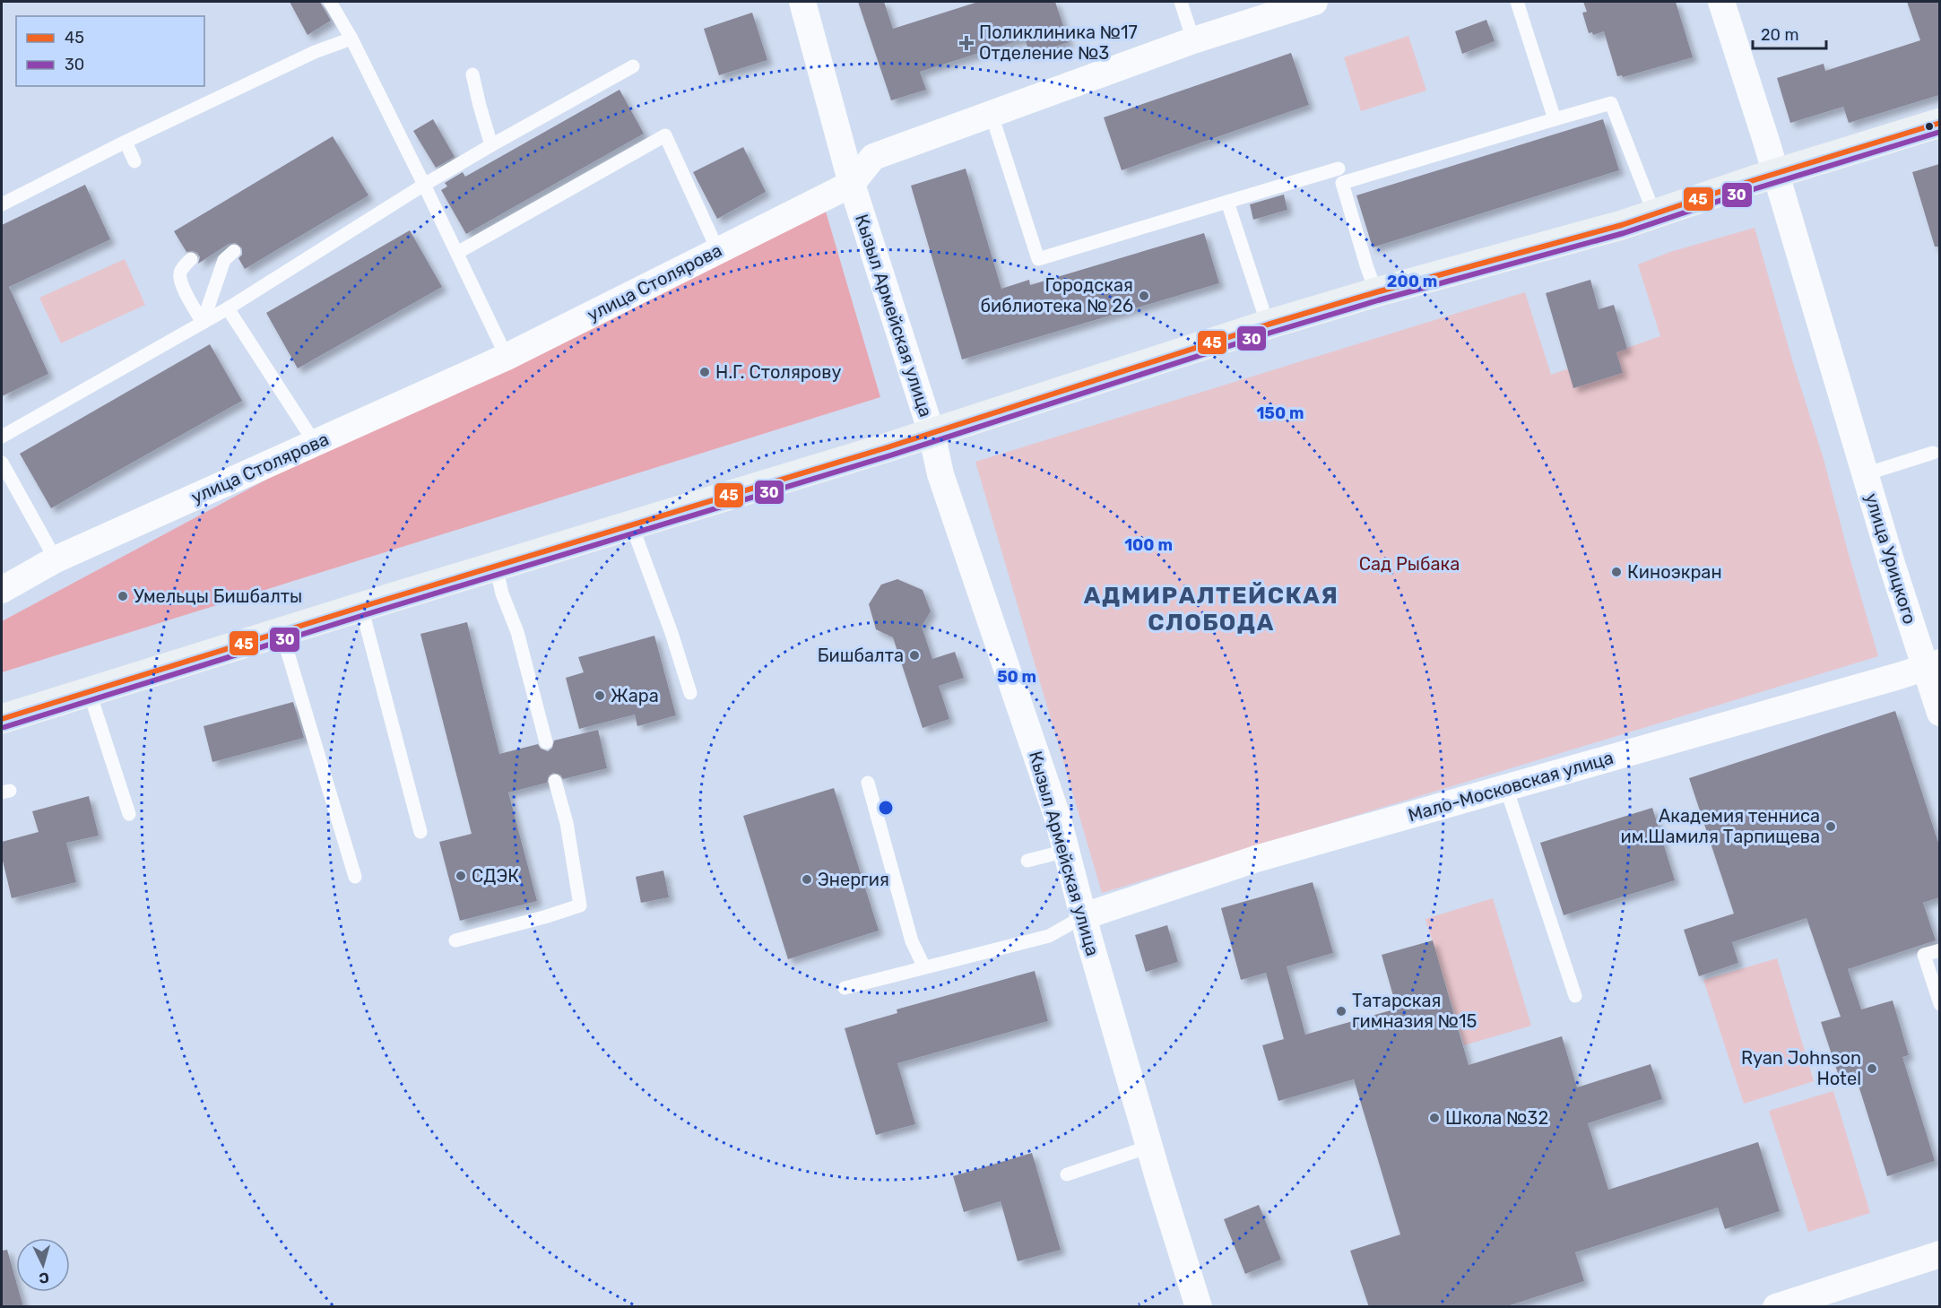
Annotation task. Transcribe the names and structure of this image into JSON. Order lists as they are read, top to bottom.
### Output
{
  "streets": {
    "street": [
      "улица Столярова",
      "Кызыл Армейская улица",
      "улица Урицкого",
      "Мало-Московская улица"
    ]
  },
  "crossings": [
    ["улица Столярова", "Кызыл Армейская улица"],
    ["Кызыл Армейская улица", "Мало-Московская улица"],
    ["улица Урицкого", "Мало-Московская улица"]
  ],
  "districts": ["АДМИРАЛТЕЙСКАЯ СЛОБОДА"],
  "parks": ["Сад Рыбака"],
  "places": {
    "health": ["Поликлиника №17 Отделение №3"],
    "other": [
      "Городская библиотека № 26",
      "Н.Г. Столярову",
      "Киноэкран",
      "Умельцы Бишбалты",
      "Бишбалта",
      "Жара",
      "Академия тенниса им.Шамиля Тарпищева",
      "СДЭК",
      "Энергия",
      "Татарская гимназия №15",
      "Ryan Johnson Hotel",
      "Школа №32"
    ]
  },
  "lines": ["transit line 45", "transit line 30"],
  "legend": ["45", "30"],
  "scale_bar": "20 m",
  "north": "bottom",
  "rings": [
    "200 m",
    "150 m",
    "100 m",
    "50 m"
  ]
}
